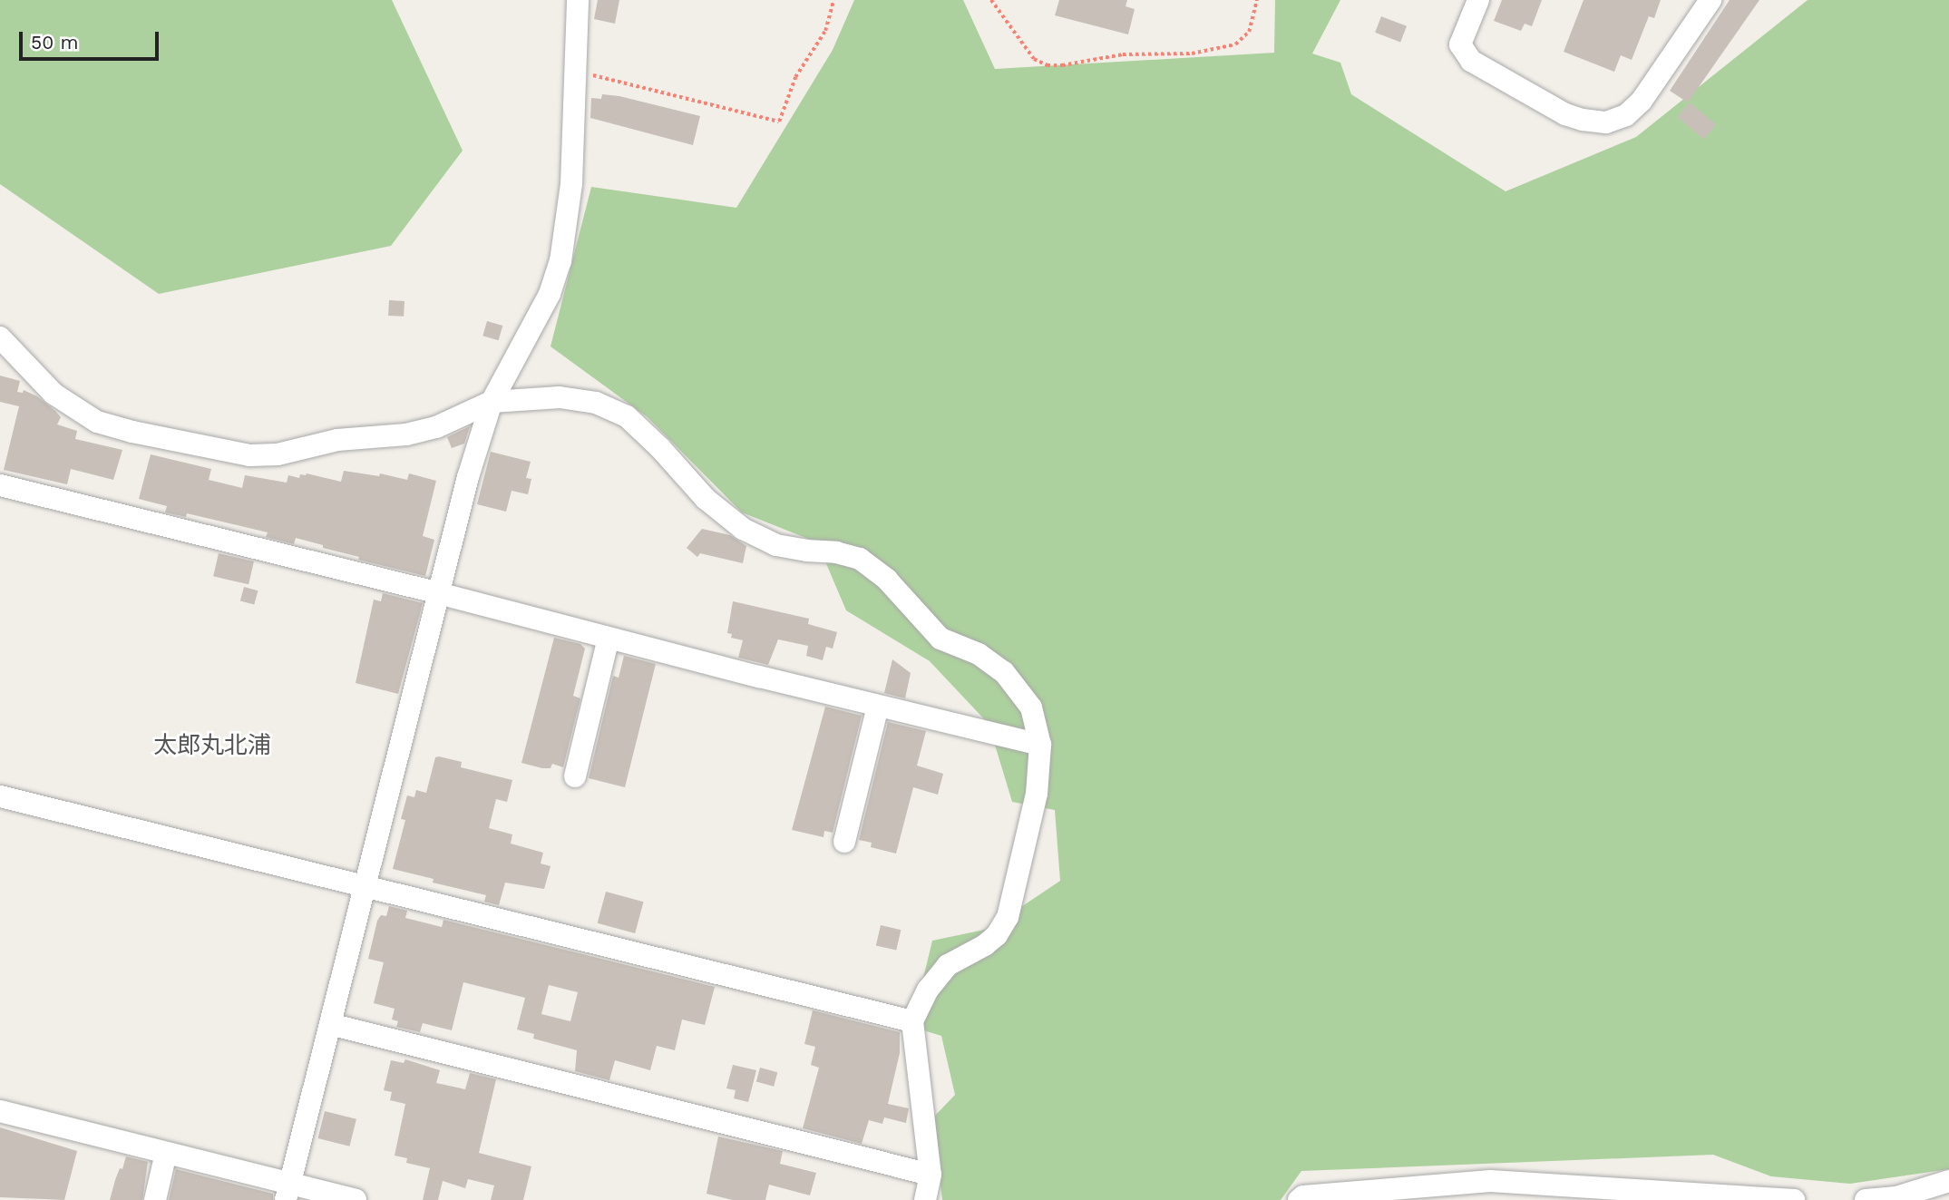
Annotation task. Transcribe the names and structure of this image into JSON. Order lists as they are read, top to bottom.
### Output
{
  "districts": ["太郎丸北浦"],
  "scale_bar": "50 m"
}
